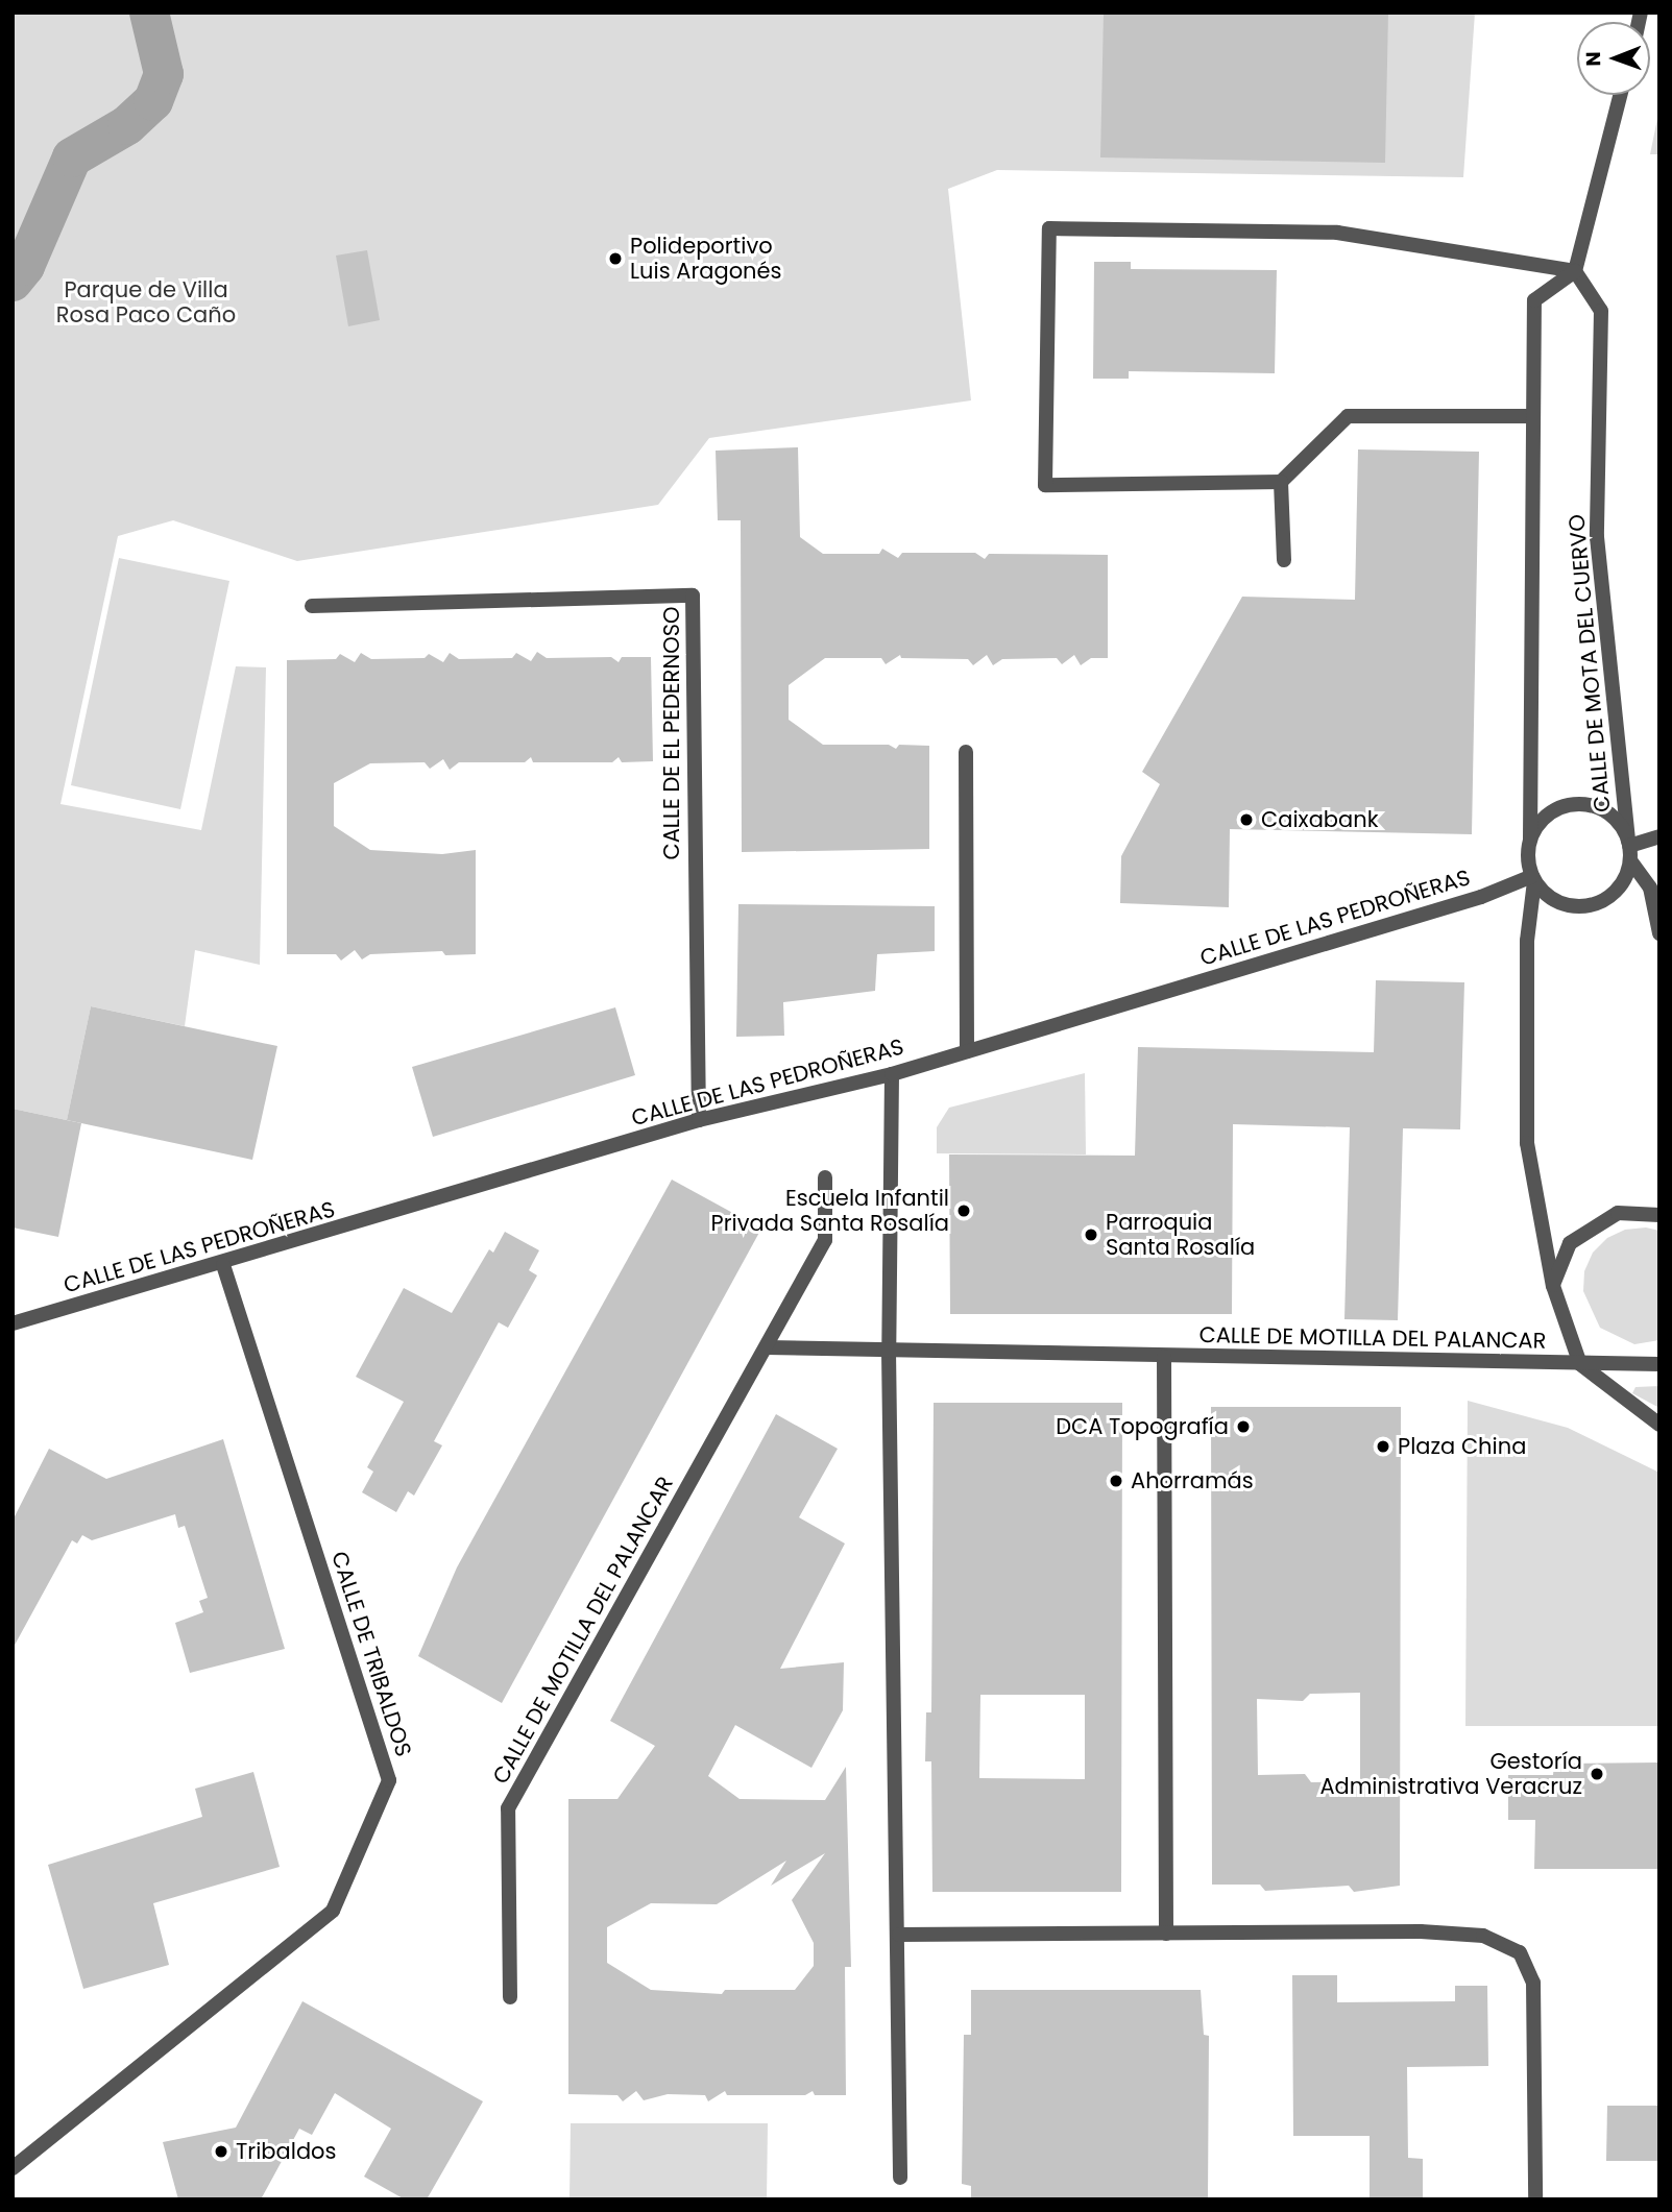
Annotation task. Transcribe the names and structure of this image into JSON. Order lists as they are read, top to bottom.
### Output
{
  "streets": {
    "street": [
      "CALLE DE MOTA DEL CUERVO",
      "CALLE DE EL PEDERNOSO",
      "CALLE DE LAS PEDROÑERAS",
      "CALLE DE MOTILLA DEL PALANCAR",
      "CALLE DE TRIBALDOS"
    ]
  },
  "crossings": [
    ["CALLE DE MOTA DEL CUERVO", "CALLE DE LAS PEDROÑERAS"],
    ["CALLE DE EL PEDERNOSO", "CALLE DE LAS PEDROÑERAS"],
    ["CALLE DE LAS PEDROÑERAS", "CALLE DE TRIBALDOS"]
  ],
  "parks": ["Parque de Villa Rosa Paco Caño"],
  "places": [
    "Polideportivo Luis Aragonés",
    "Caixabank",
    "Escuela Infantil Privada Santa Rosalía",
    "Parroquia Santa Rosalía",
    "DCA Topografía",
    "Plaza China",
    "Ahorramás",
    "Gestoría Administrativa Veracruz",
    "Tribaldos"
  ],
  "north": "left"
}
